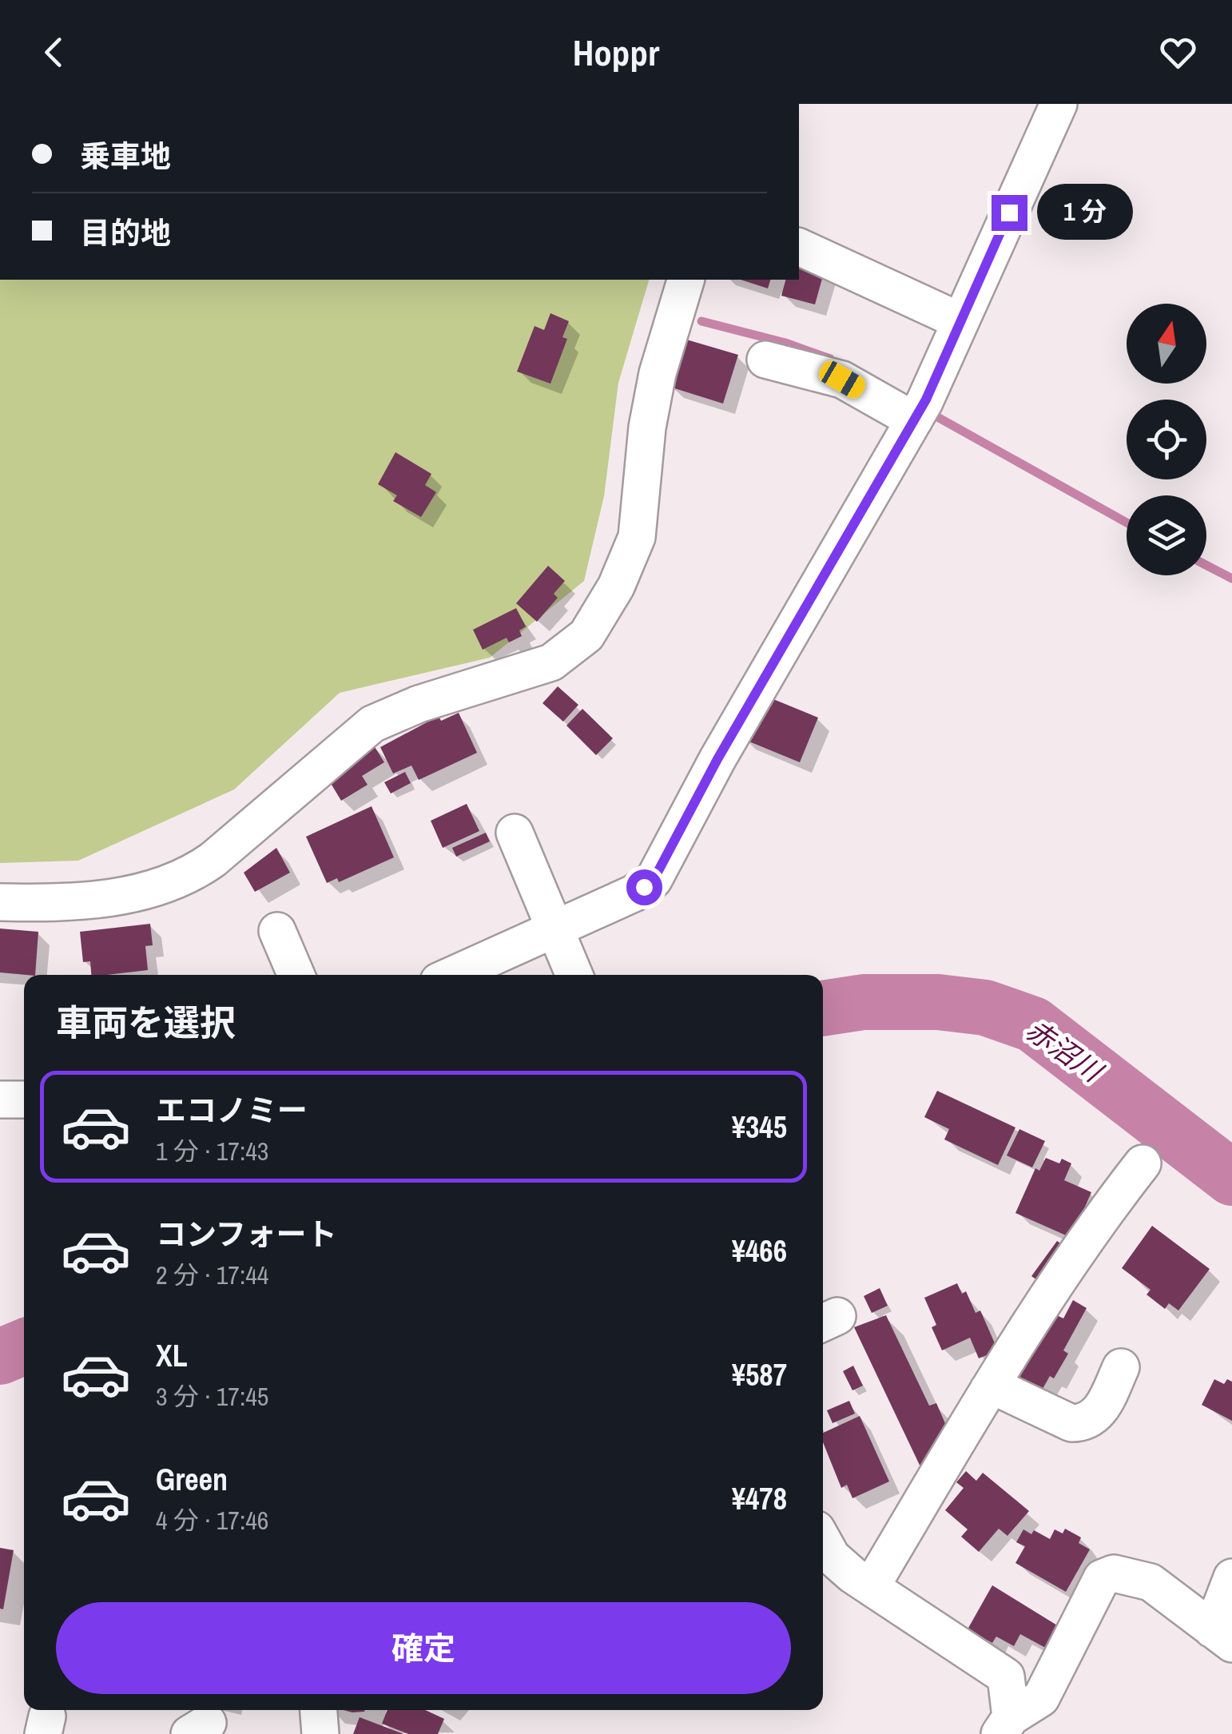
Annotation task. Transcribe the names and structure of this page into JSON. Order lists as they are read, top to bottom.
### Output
{
  "water": ["赤沼川"],
  "north": "top",
  "page": {
    "header": "Hoppr",
    "banner": ["乗車地", "目的地"],
    "bubble": "1 分",
    "heading": "車両を選択",
    "list": [
      {
        "name": "エコノミー",
        "note": "1 分 · 17:43",
        "value": "¥345"
      },
      {
        "name": "コンフォート",
        "note": "2 分 · 17:44",
        "value": "¥466"
      },
      {
        "name": "XL",
        "note": "3 分 · 17:45",
        "value": "¥587"
      },
      {
        "name": "Green",
        "note": "4 分 · 17:46",
        "value": "¥478"
      }
    ],
    "buttons": "確定"
  }
}
